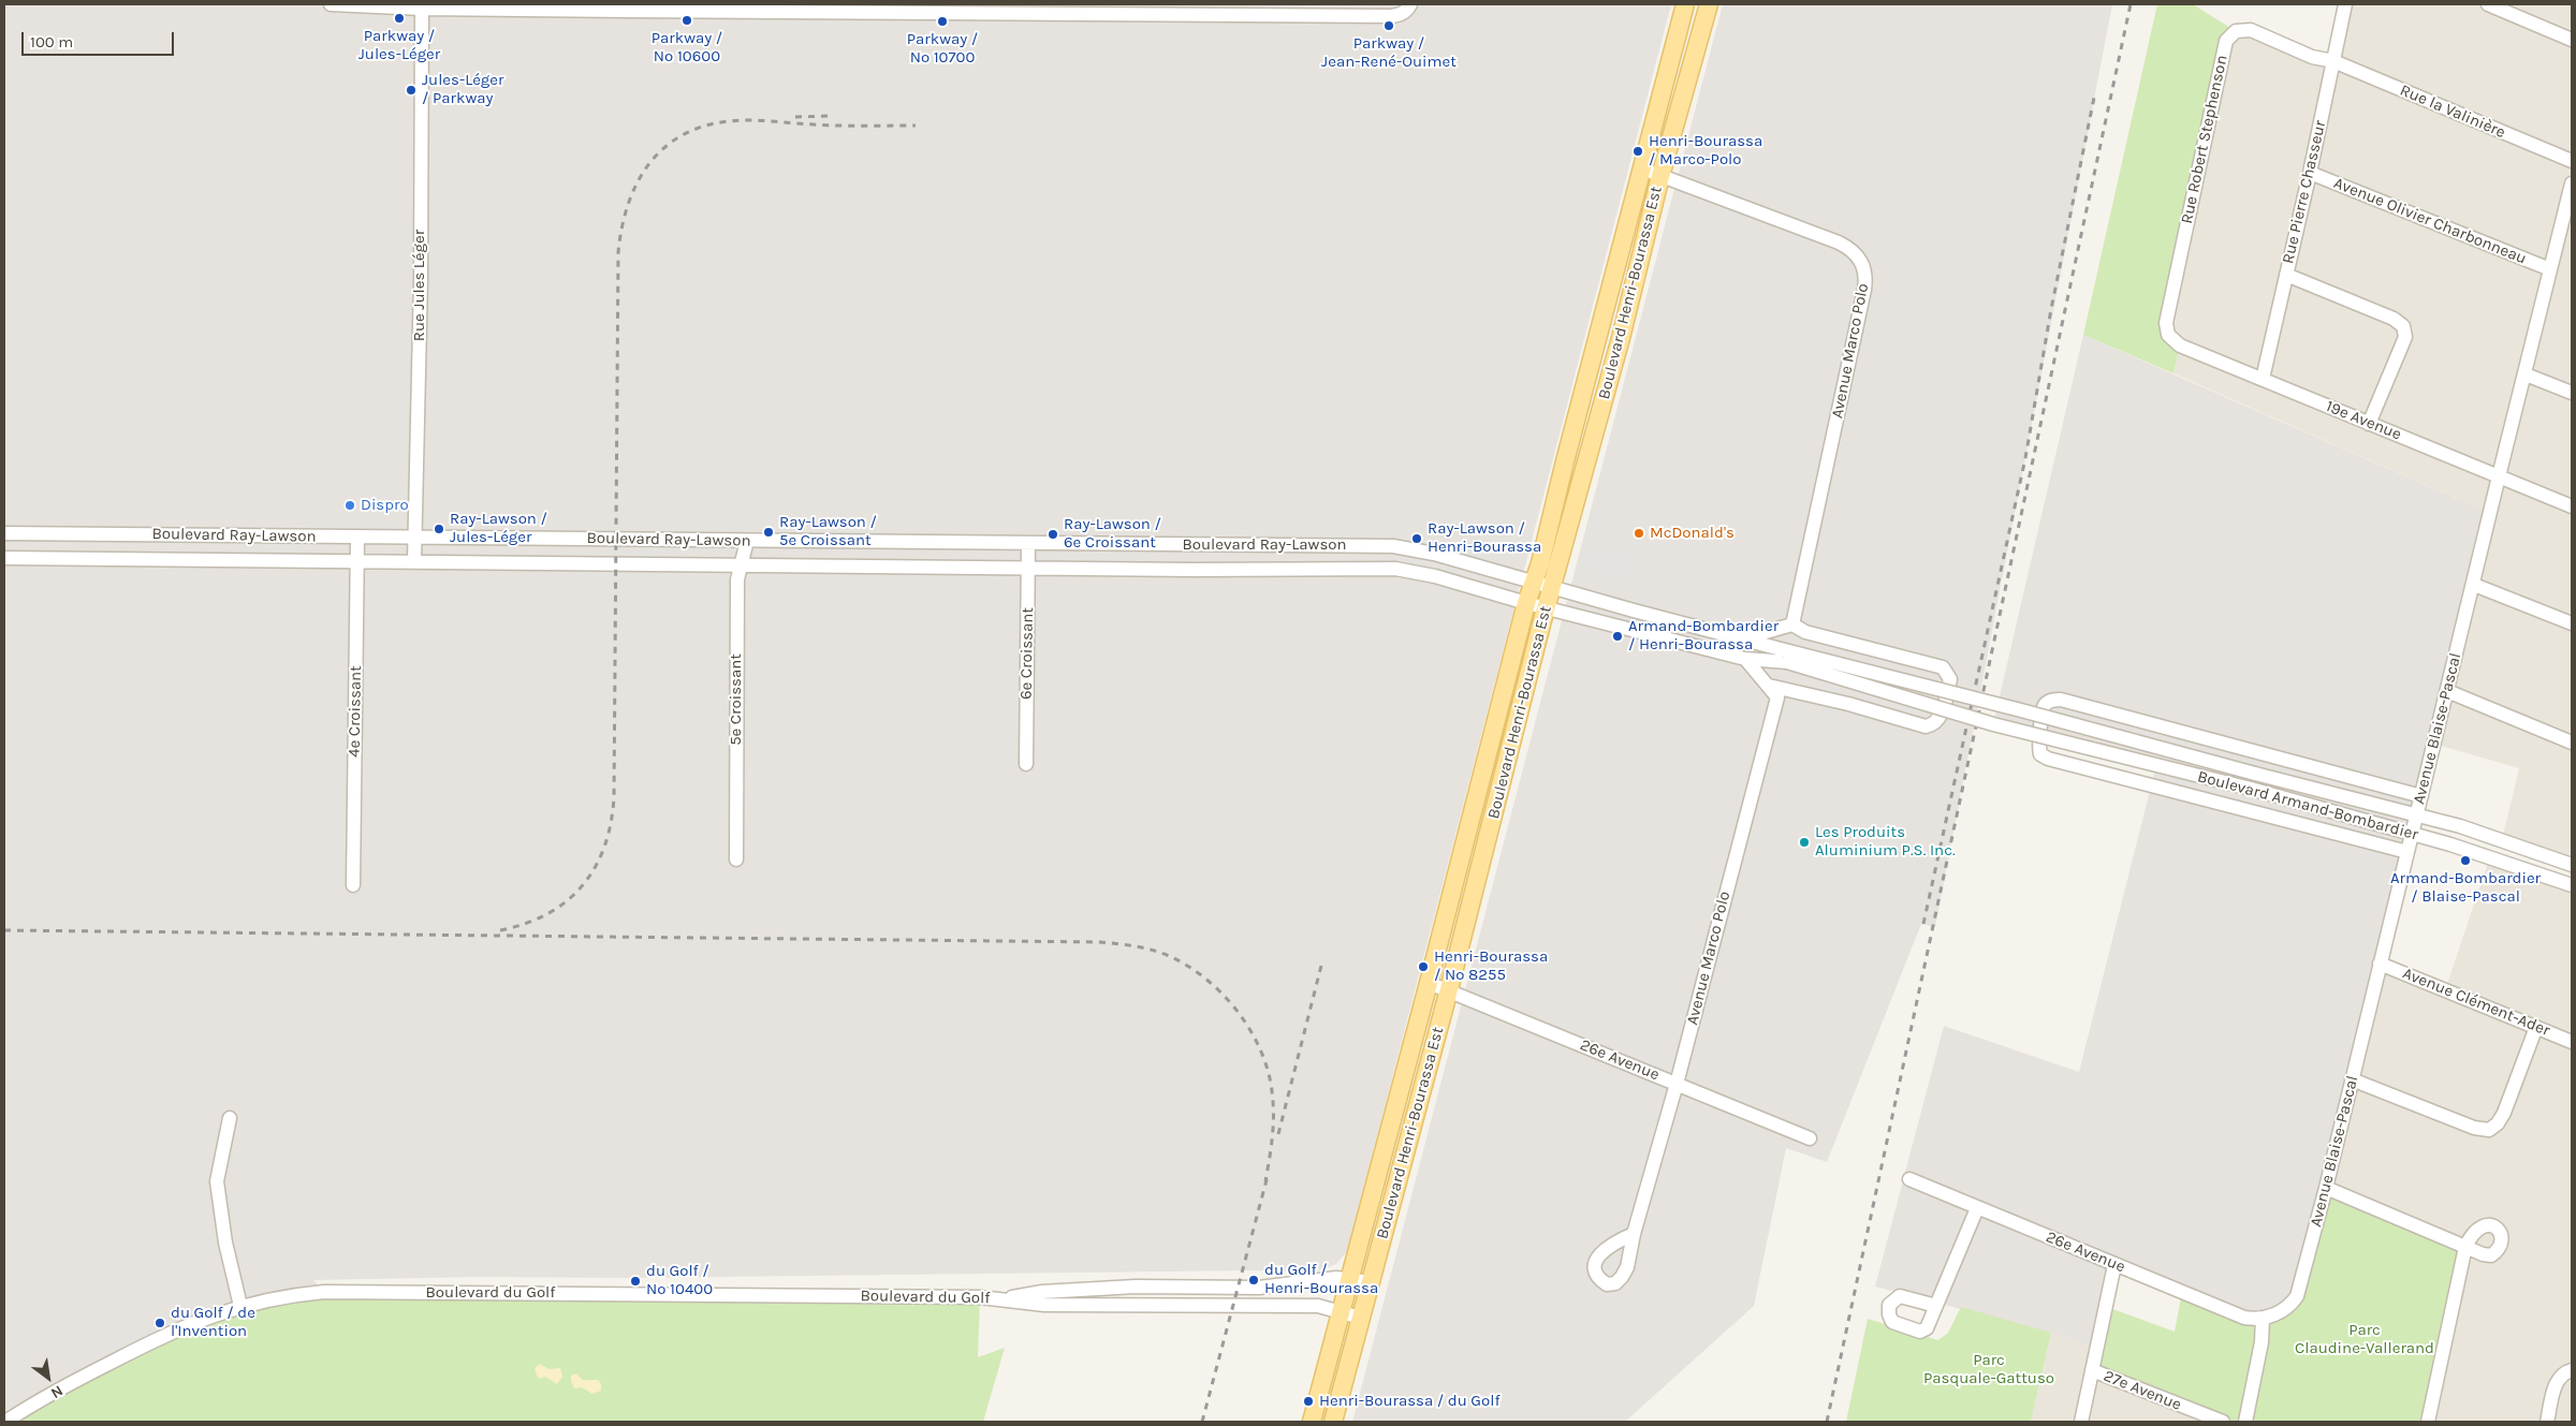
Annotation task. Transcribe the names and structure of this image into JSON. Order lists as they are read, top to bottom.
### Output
{
  "streets": {
    "main road": ["Boulevard Henri-Bourassa Est"],
    "street": [
      "Rue la Valinière",
      "Rue Robert Stephenson",
      "Rue Pierre Chasseur",
      "Avenue Olivier Charbonneau",
      "Rue Jules Léger",
      "Avenue Marco Polo",
      "19e Avenue",
      "Boulevard Ray-Lawson",
      "6e Croissant",
      "5e Croissant",
      "4e Croissant",
      "Avenue Blaise-Pascal",
      "Boulevard Armand-Bombardier",
      "Avenue Clément-Ader",
      "26e Avenue",
      "Boulevard du Golf",
      "27e Avenue"
    ]
  },
  "crossings": [
    ["Rue la Valinière", "Rue Robert Stephenson"],
    ["Rue la Valinière", "Rue Pierre Chasseur"],
    ["Rue Robert Stephenson", "Rue Pierre Chasseur"],
    ["Rue Robert Stephenson", "19e Avenue"],
    ["Rue Pierre Chasseur", "Avenue Olivier Charbonneau"],
    ["Rue Pierre Chasseur", "19e Avenue"],
    ["Avenue Olivier Charbonneau", "Avenue Blaise-Pascal"],
    ["Rue Jules Léger", "Boulevard Ray-Lawson"],
    ["Boulevard Henri-Bourassa Est", "Avenue Marco Polo"],
    ["Boulevard Henri-Bourassa Est", "Boulevard Ray-Lawson"],
    ["Boulevard Henri-Bourassa Est", "Boulevard Armand-Bombardier"],
    ["Boulevard Henri-Bourassa Est", "26e Avenue"],
    ["Boulevard Henri-Bourassa Est", "Boulevard du Golf"],
    ["Avenue Marco Polo", "Boulevard Armand-Bombardier"],
    ["Avenue Marco Polo", "26e Avenue"],
    ["19e Avenue", "Avenue Blaise-Pascal"],
    ["Boulevard Ray-Lawson", "6e Croissant"],
    ["Boulevard Ray-Lawson", "5e Croissant"],
    ["Boulevard Ray-Lawson", "4e Croissant"],
    ["Boulevard Ray-Lawson", "Boulevard Armand-Bombardier"],
    ["Avenue Blaise-Pascal", "Boulevard Armand-Bombardier"],
    ["Avenue Blaise-Pascal", "Avenue Clément-Ader"],
    ["Avenue Blaise-Pascal", "26e Avenue"]
  ],
  "parks": ["Parc Claudine-Vallerand", "Parc Pasquale-Gattuso"],
  "places": [
    "Parkway / Jules-Léger",
    "Parkway / No 10600",
    "Parkway / No 10700",
    "Parkway / Jean-René-Ouimet",
    "Jules-Léger / Parkway",
    "Henri-Bourassa / Marco-Polo",
    "Dispro",
    "Ray-Lawson / Jules-Léger",
    "Ray-Lawson / 5e Croissant",
    "McDonald's",
    "Ray-Lawson / 6e Croissant",
    "Ray-Lawson / Henri-Bourassa",
    "Armand-Bombardier / Henri-Bourassa",
    "Les Produits Aluminium P.S. Inc.",
    "Armand-Bombardier / Blaise-Pascal",
    "Henri-Bourassa / No 8255",
    "du Golf / Henri-Bourassa",
    "du Golf / No 10400",
    "du Golf / de l'Invention",
    "Henri-Bourassa / du Golf"
  ],
  "scale_bar": "100 m",
  "north": "bottom right"
}
